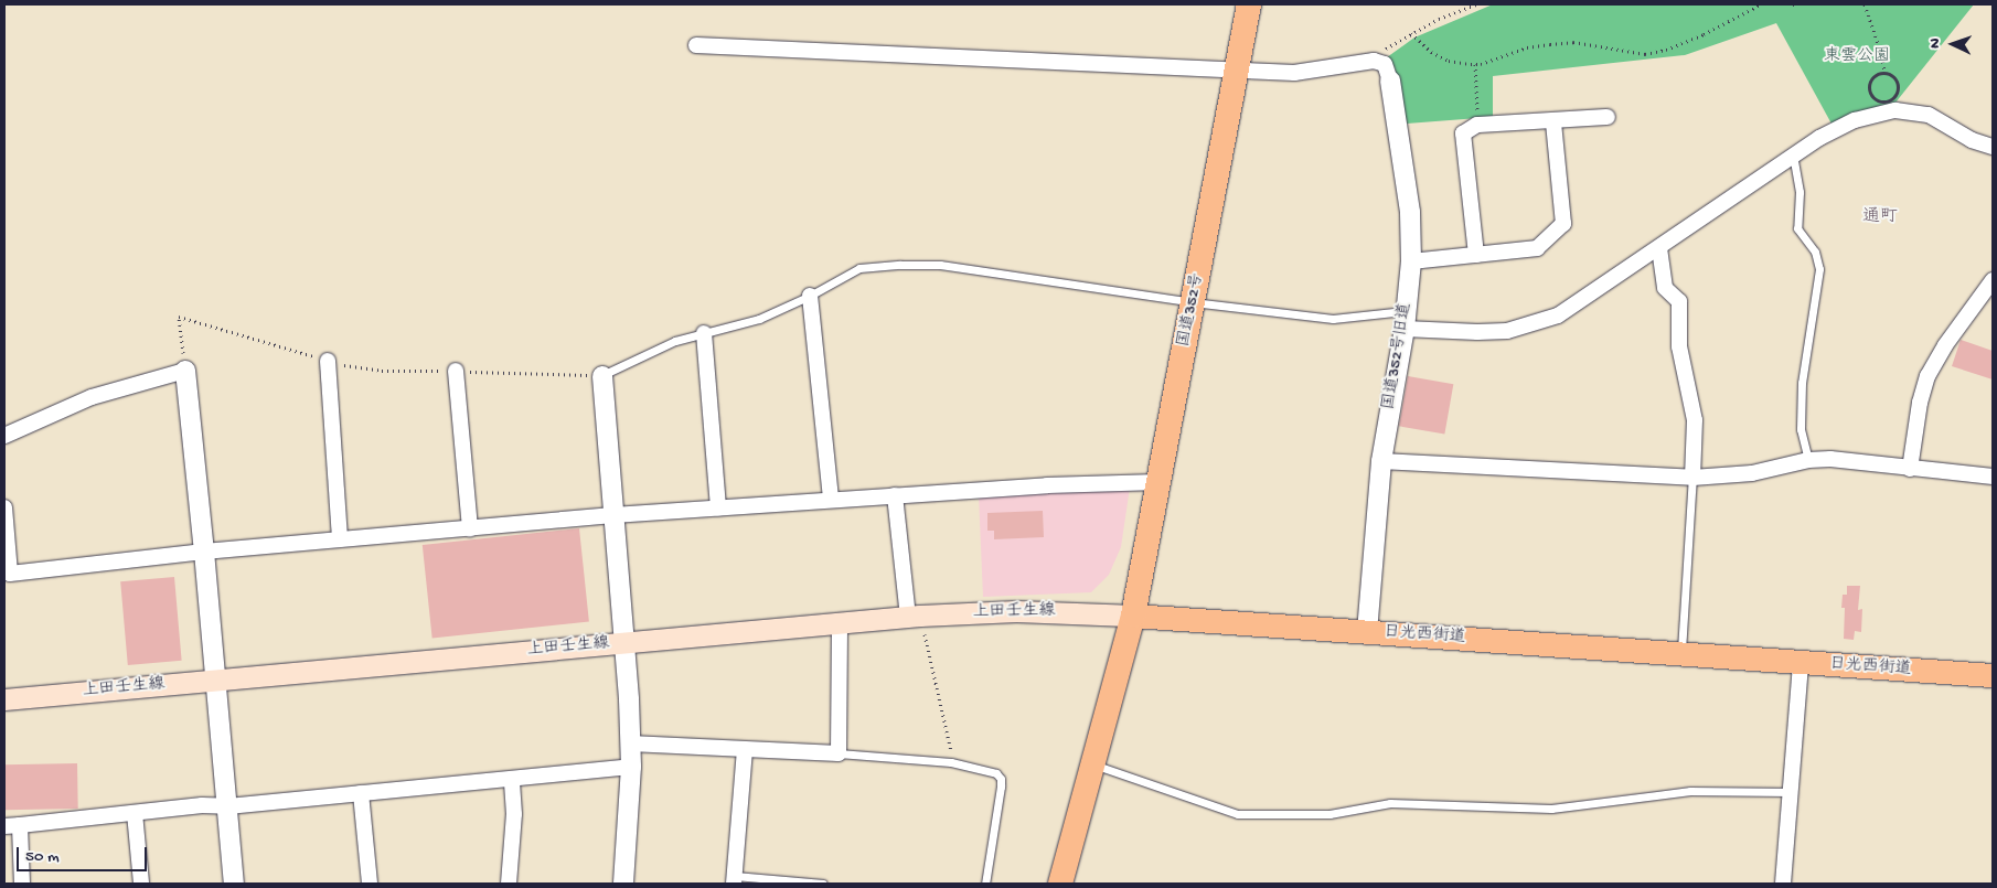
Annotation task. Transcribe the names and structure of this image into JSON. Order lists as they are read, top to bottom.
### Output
{
  "streets": {
    "highway": ["国道352号"],
    "main road": ["上田壬生線", "日光西街道"],
    "street": ["国道352号旧道"]
  },
  "crossings": [
    ["国道352号", "上田壬生線"],
    ["国道352号", "日光西街道"],
    ["国道352号旧道", "日光西街道"],
    ["上田壬生線", "日光西街道"]
  ],
  "districts": ["通町"],
  "parks": ["東雲公園"],
  "scale_bar": "50 m",
  "north": "left"
}
